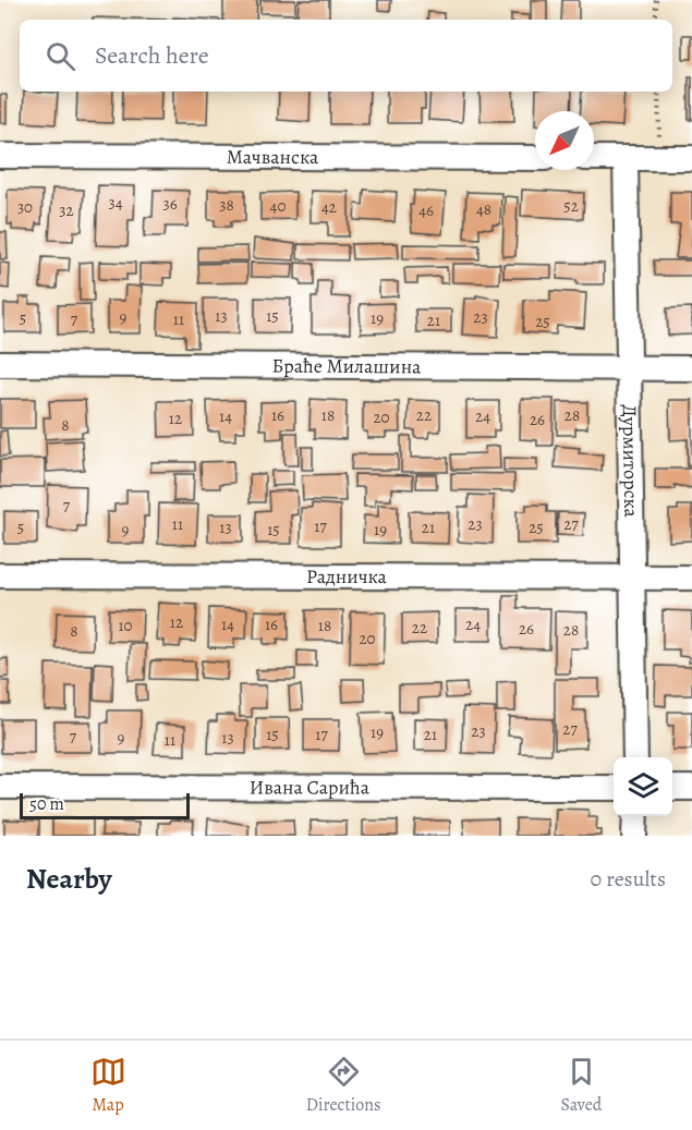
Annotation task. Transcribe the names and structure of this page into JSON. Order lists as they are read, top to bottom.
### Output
{
  "streets": {
    "street": [
      "Мачванска",
      "Браће Милашина",
      "Дурмиторска",
      "Радничка",
      "Ивана Сарића"
    ]
  },
  "crossings": [
    ["Браће Милашина", "Дурмиторска"],
    ["Дурмиторска", "Радничка"]
  ],
  "house_numbers": [
    "34",
    "36",
    "38",
    "40",
    "52",
    "30",
    "42",
    "48",
    "32",
    "46",
    "13",
    "15",
    "9",
    "23",
    "5",
    "19",
    "7",
    "11",
    "21",
    "25",
    "16",
    "18",
    "22",
    "28",
    "14",
    "24",
    "20",
    "12",
    "26",
    "8",
    "7",
    "11",
    "23",
    "27",
    "17",
    "5",
    "13",
    "21",
    "25",
    "9",
    "15",
    "19",
    "12",
    "14",
    "16",
    "24",
    "10",
    "18",
    "22",
    "26",
    "28",
    "8",
    "20",
    "27",
    "23",
    "19",
    "15",
    "17",
    "21",
    "7",
    "9",
    "13",
    "11"
  ],
  "scale_bar": "50 m",
  "north": "bottom left",
  "page": {
    "search": "Search here",
    "scale": "50 m",
    "heading": ["Nearby", "0 results"],
    "nav": ["Map", "Directions", "Saved"]
  }
}
